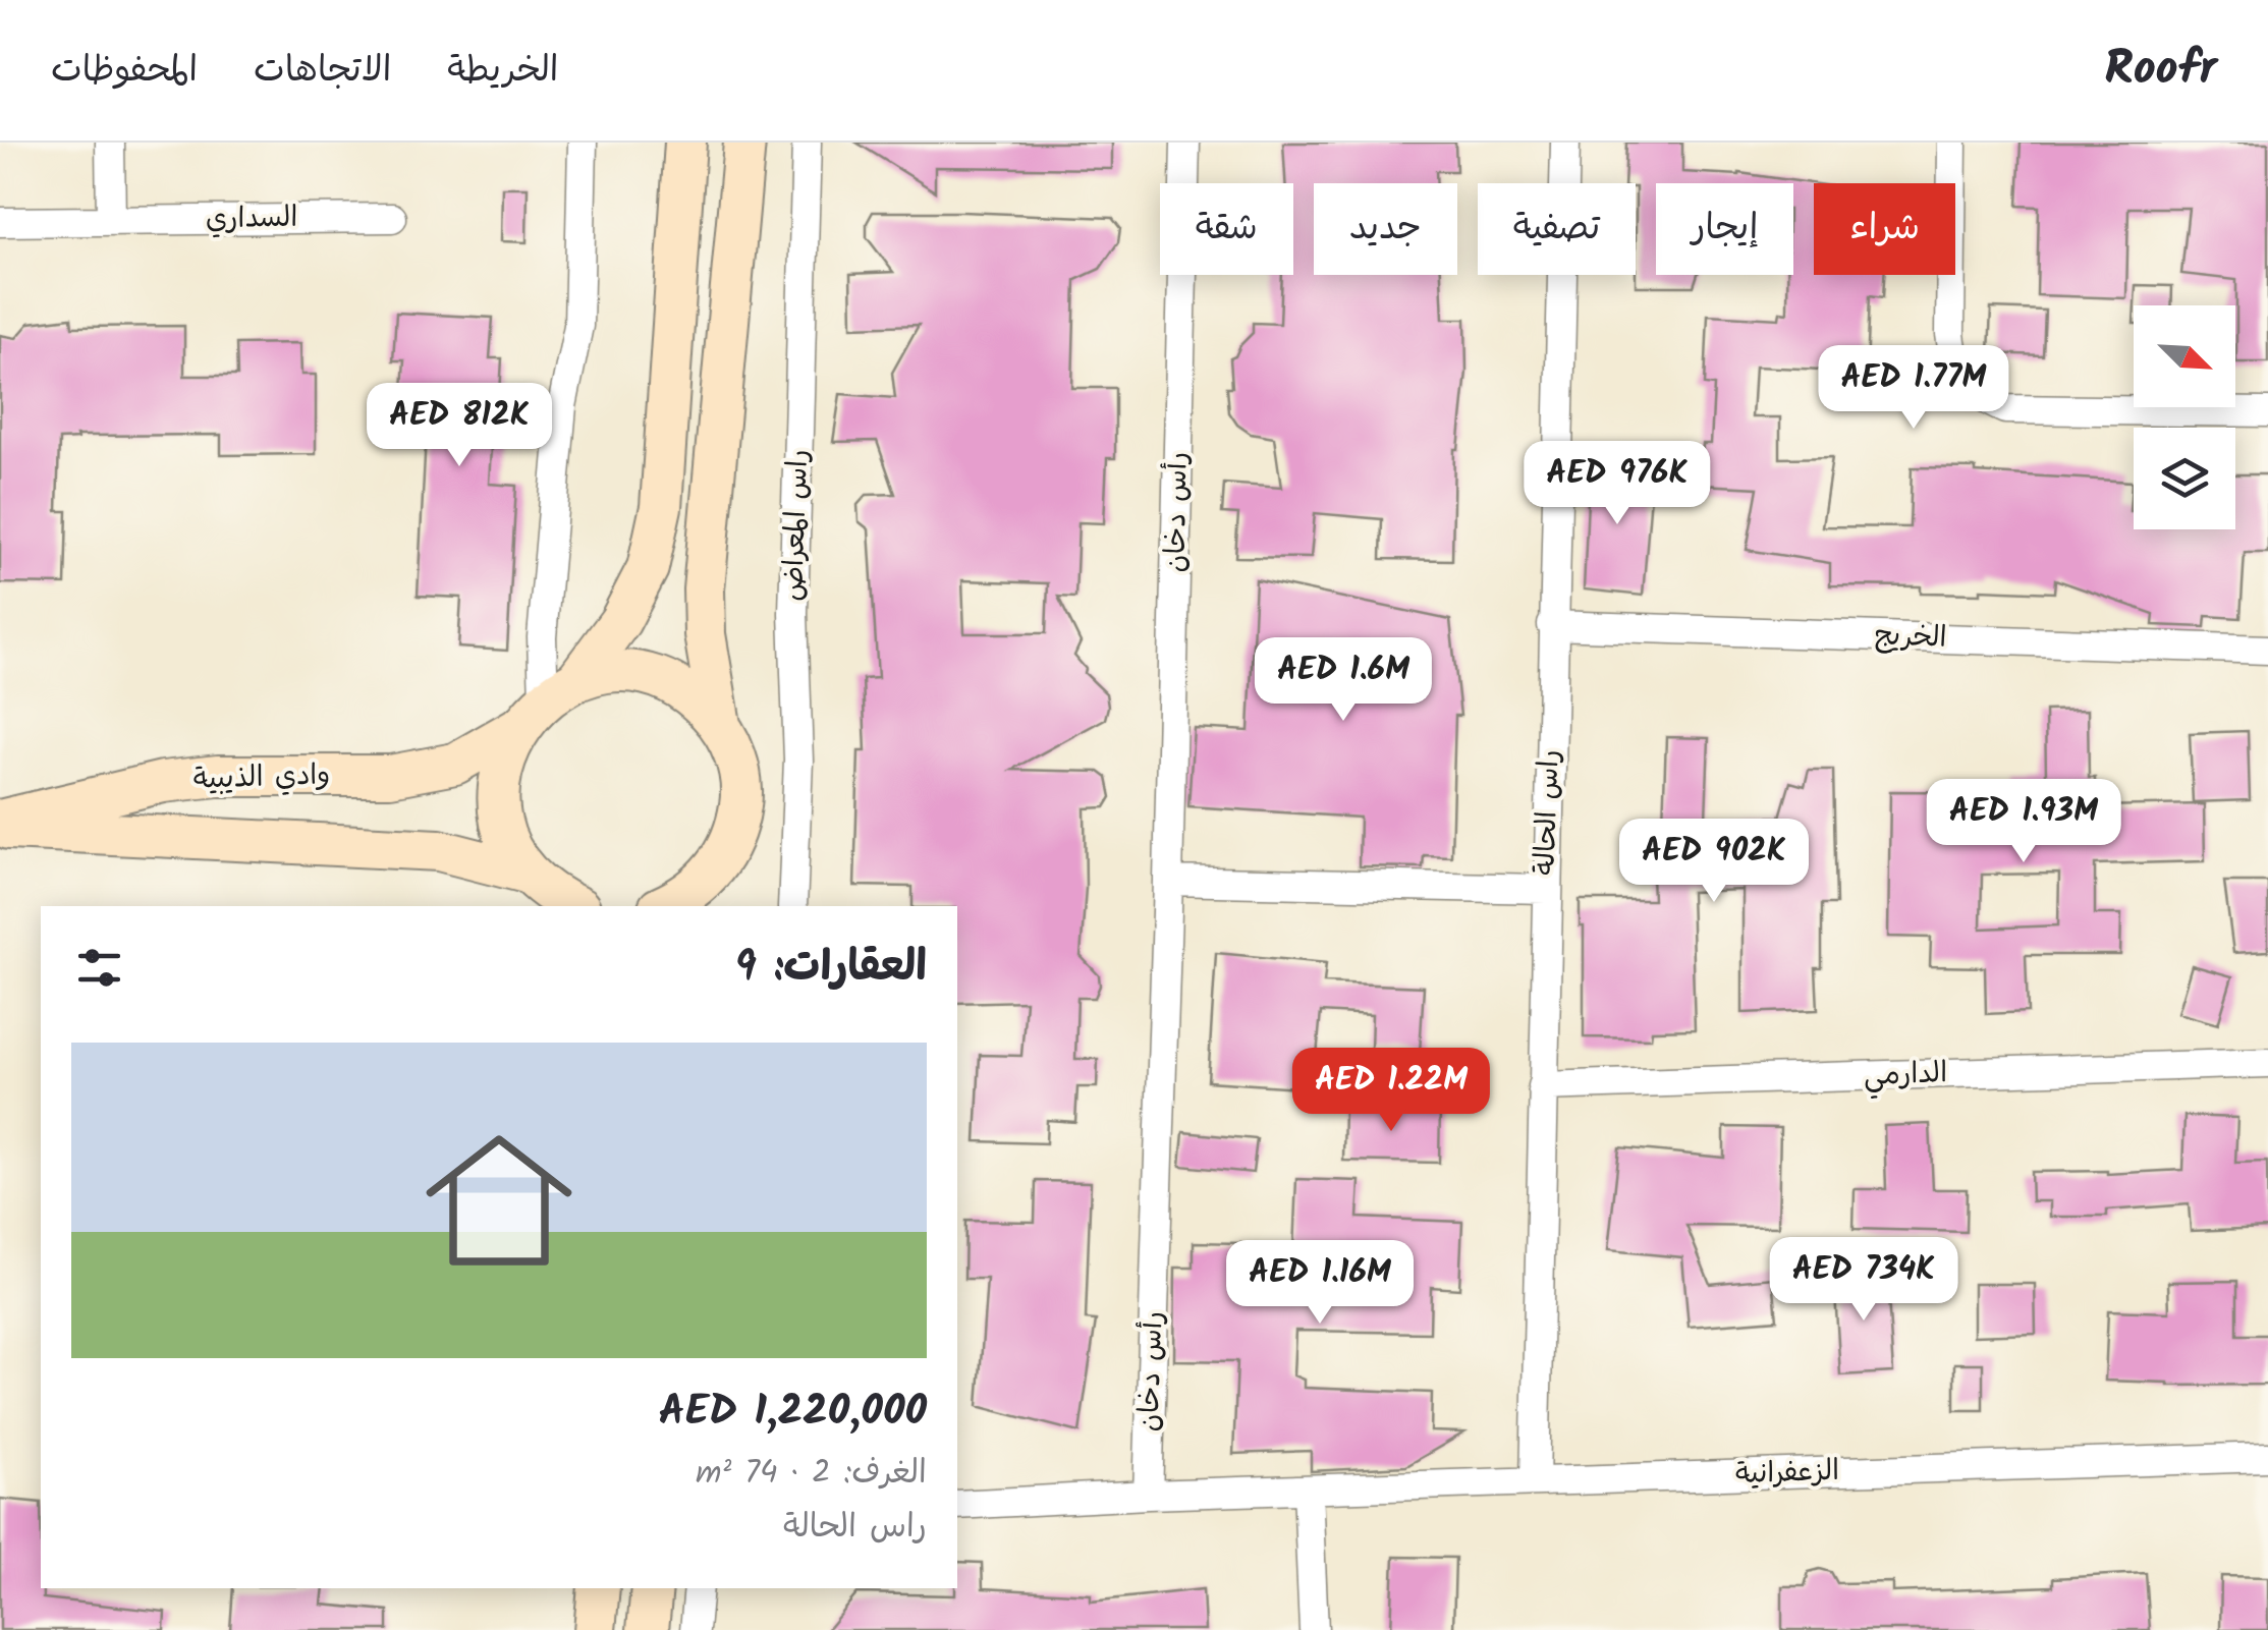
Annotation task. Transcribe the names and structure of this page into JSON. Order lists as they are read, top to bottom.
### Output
{
  "streets": {
    "street": [
      "السداري",
      "رأس دخان",
      "راس المعراض",
      "الخريج",
      "وادي الذيبية",
      "راس الحالة",
      "الدارمي",
      "الزعفرانية"
    ]
  },
  "crossings": [
    ["رأس دخان", "الزعفرانية"],
    ["الخريج", "راس الحالة"],
    ["راس الحالة", "الدارمي"],
    ["راس الحالة", "الزعفرانية"]
  ],
  "north": "bottom right",
  "page": {
    "header": "Roofr",
    "nav": ["الخريطة", "الاتجاهات", "المحفوظات"],
    "chip": [
      "شراء",
      "إيجار",
      "تصفية",
      "جديد",
      "شقة"
    ],
    "price": [
      "AED 1.77M",
      "AED 812K",
      "AED 976K",
      "AED 1.6M",
      "AED 1.93M",
      "AED 902K",
      "AED 1.22M",
      "AED 734K",
      "AED 1.16M"
    ],
    "heading": "العقارات: 9",
    "list": [
      {
        "name": "AED 1,220,000",
        "note": "الغرف: 2 · 74 m² · راس الحالة"
      }
    ]
  }
}
